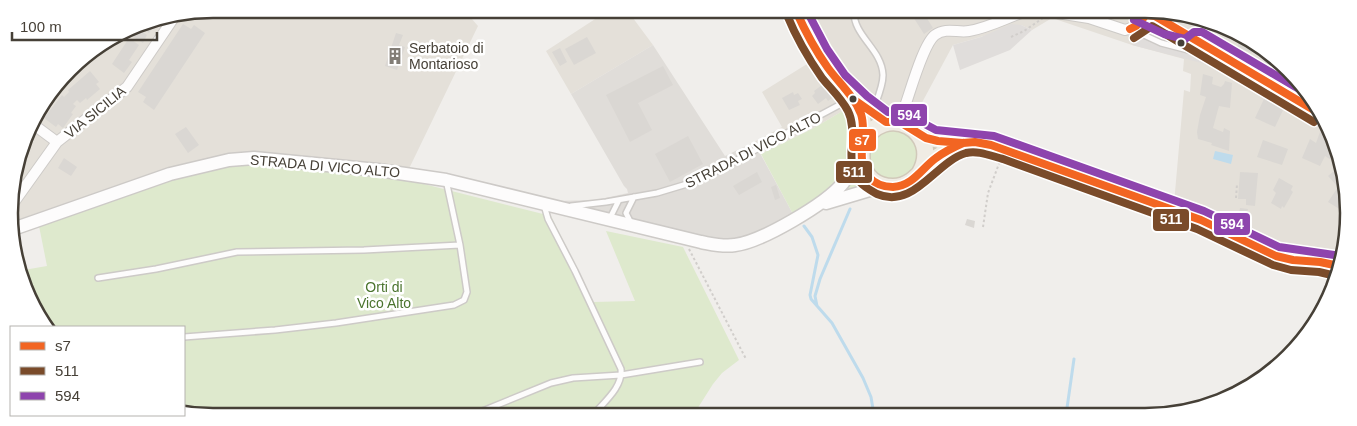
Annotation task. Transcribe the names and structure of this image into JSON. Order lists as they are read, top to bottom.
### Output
{
  "streets": {
    "street": ["VIA SICILIA", "STRADA DI VICO ALTO"]
  },
  "parks": ["Orti di Vico Alto"],
  "places": {
    "building": ["Serbatoio di Montarioso"]
  },
  "lines": ["transit line s7", "transit line 511", "transit line 594"],
  "legend": ["s7", "511", "594"],
  "scale_bar": "100 m"
}
